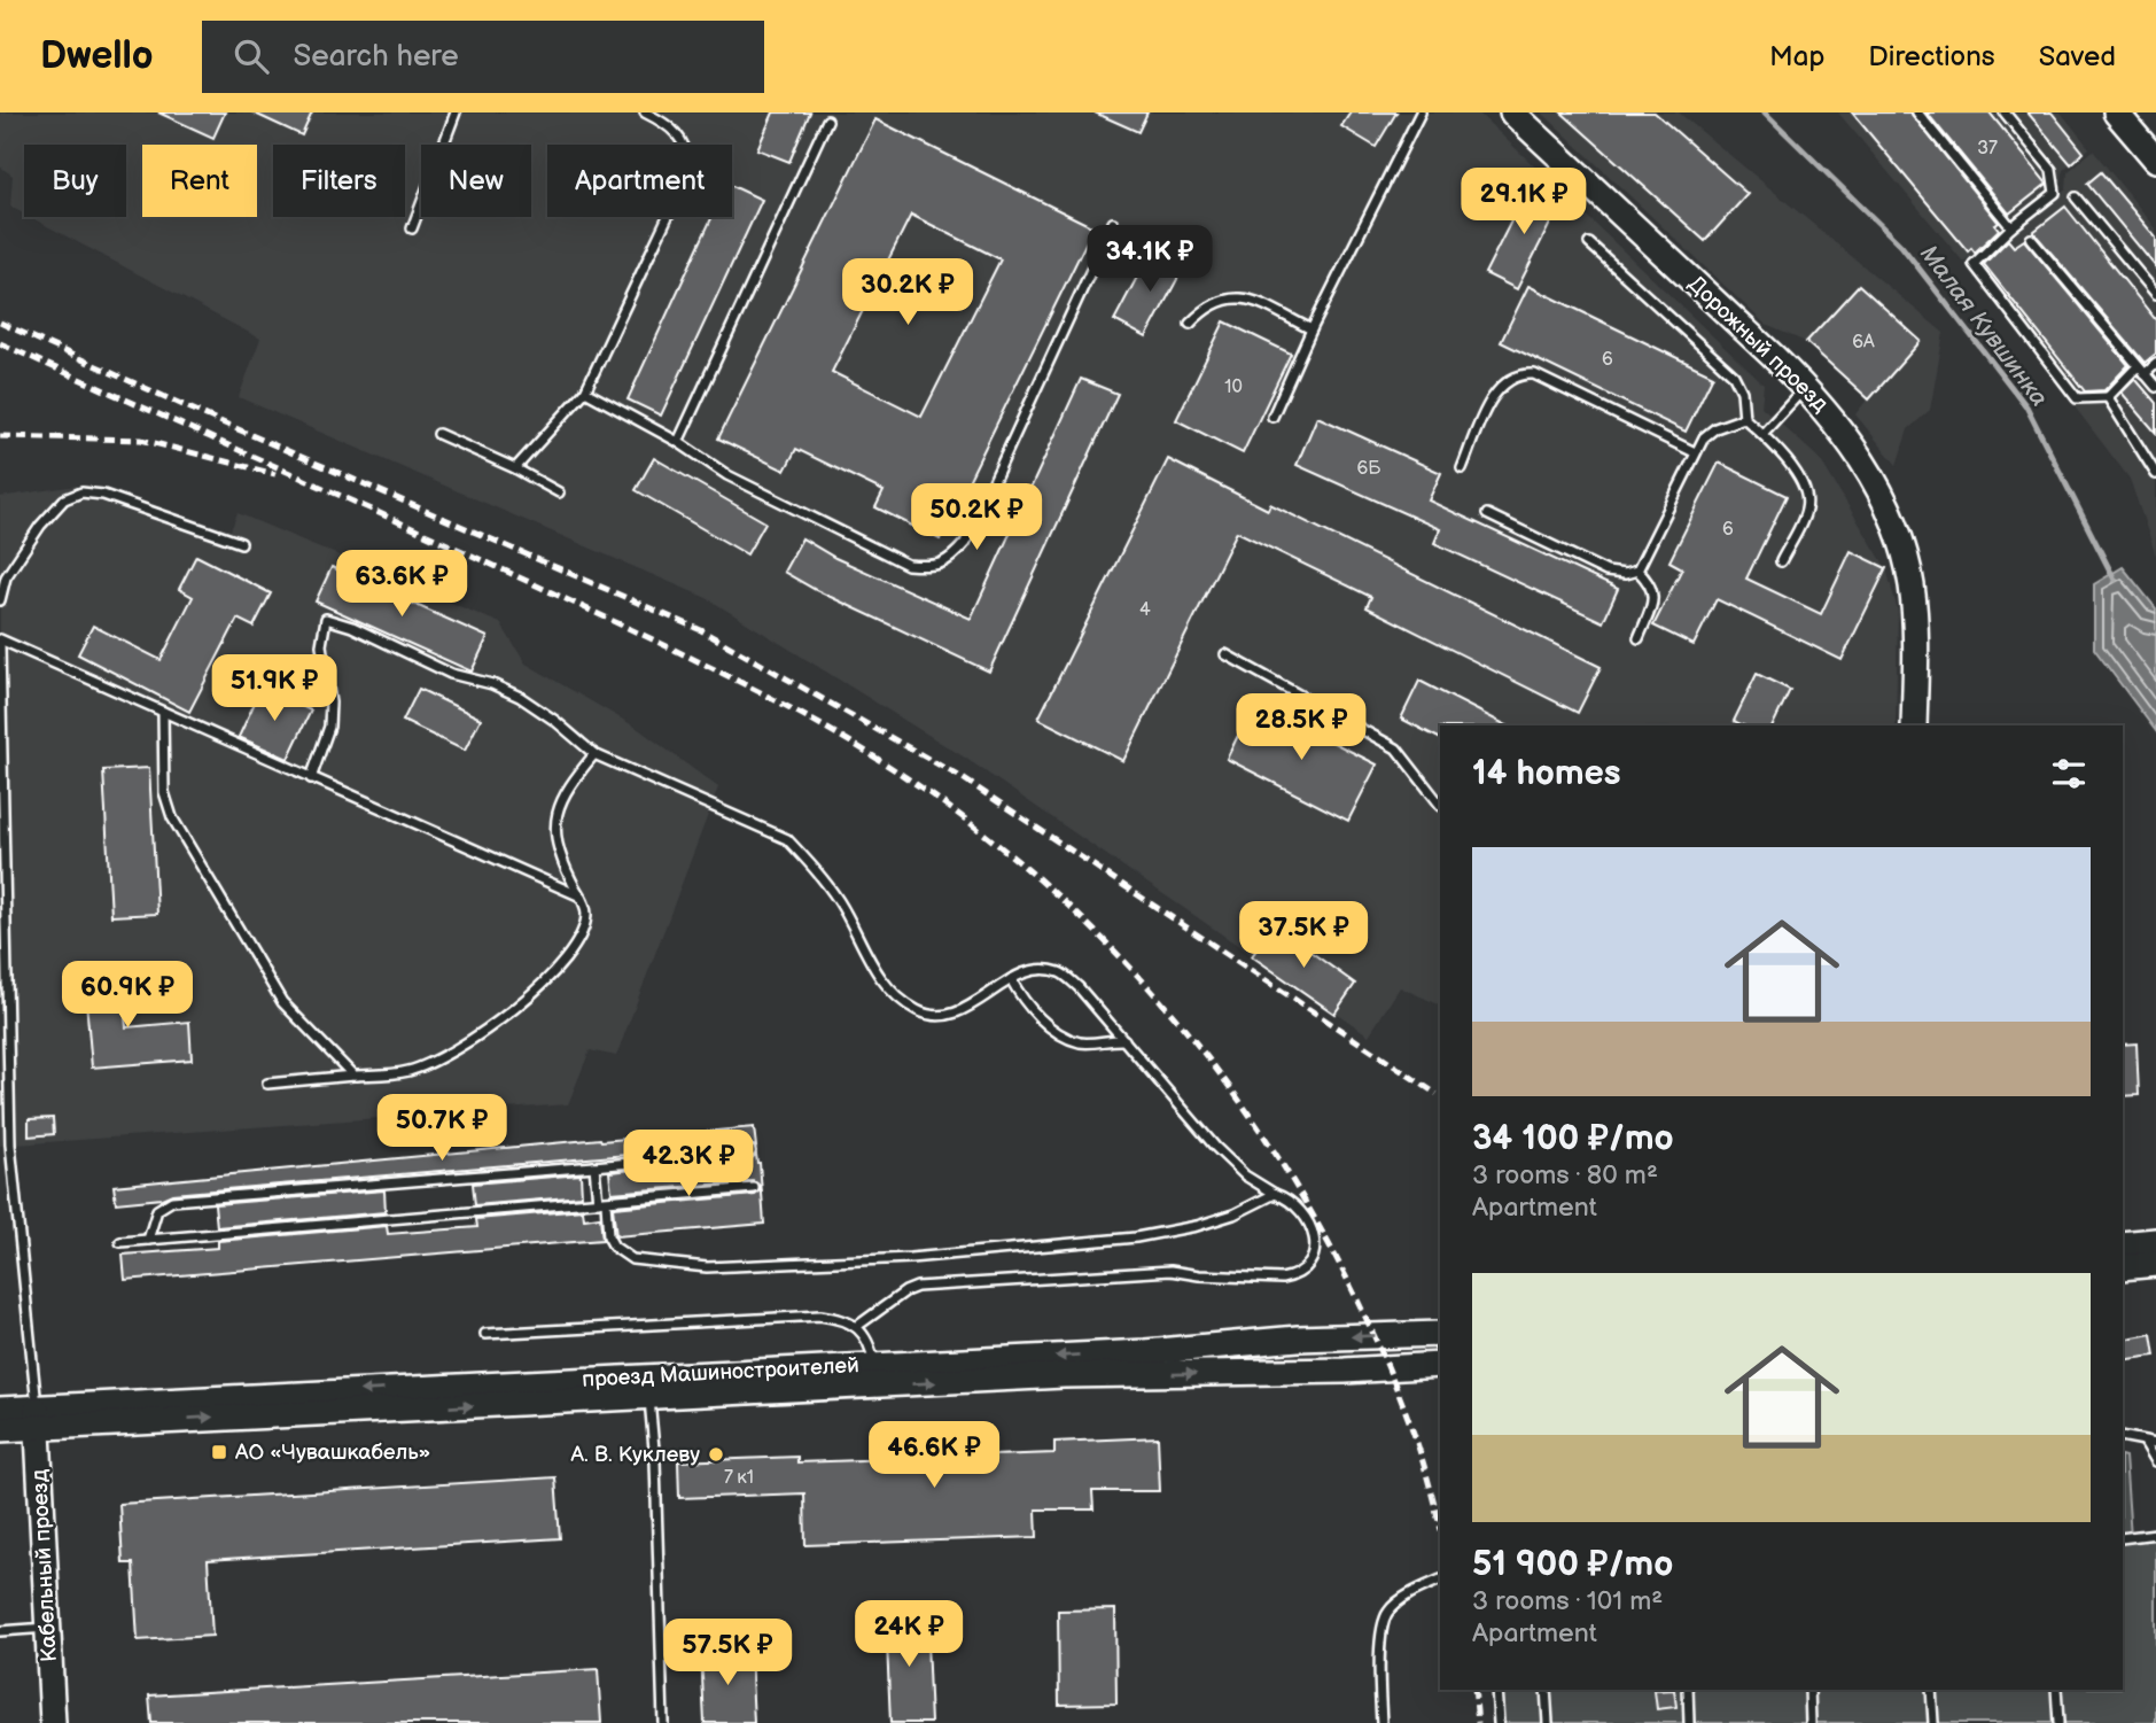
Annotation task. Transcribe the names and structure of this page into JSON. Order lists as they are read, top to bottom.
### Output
{
  "streets": {
    "main road": ["Дорожный проезд", "проезд Машиностроителей", "Кабельный проезд"]
  },
  "crossings": [
    ["проезд Машиностроителей", "Кабельный проезд"]
  ],
  "water": ["Малая Кувшинка"],
  "places": {
    "transit": ["АО «Чувашкабель»"],
    "other": ["А. В. Куклеву"]
  },
  "house_numbers": [
    "37",
    "6А",
    "6",
    "10",
    "6Б",
    "6",
    "4",
    "7 к1"
  ],
  "page": {
    "header": "Dwello",
    "search": "Search here",
    "nav": ["Map", "Directions", "Saved"],
    "chip": [
      "Buy",
      "Rent",
      "Filters",
      "New",
      "Apartment"
    ],
    "price": [
      "29.1K ₽",
      "34.1K ₽",
      "30.2K ₽",
      "50.2K ₽",
      "63.6K ₽",
      "51.9K ₽",
      "28.5K ₽",
      "37.5K ₽",
      "60.9K ₽",
      "50.7K ₽",
      "42.3K ₽",
      "46.6K ₽",
      "24K ₽",
      "57.5K ₽"
    ],
    "heading": "14 homes",
    "list": [
      {
        "name": "34 100 ₽/mo",
        "note": "3 rooms · 80 m² · Apartment"
      },
      {
        "name": "51 900 ₽/mo",
        "note": "3 rooms · 101 m² · Apartment"
      }
    ]
  }
}
